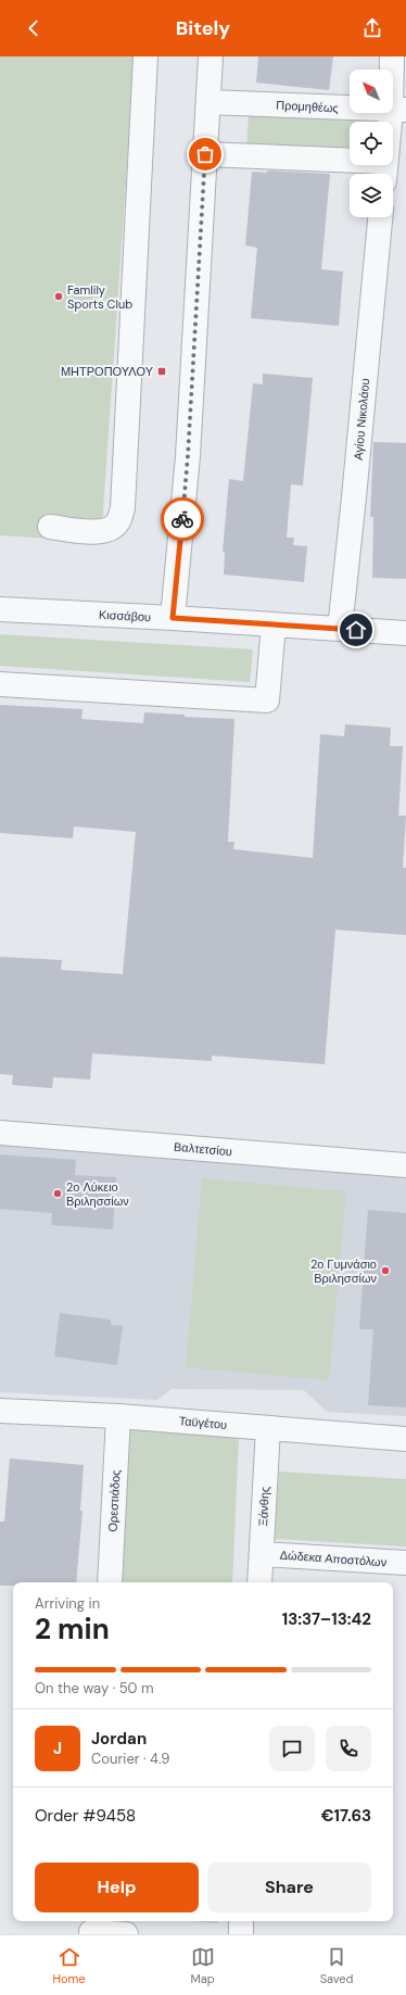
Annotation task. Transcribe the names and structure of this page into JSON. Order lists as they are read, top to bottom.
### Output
{
  "streets": {
    "street": [
      "Προμηθέως",
      "Αγίου Νικολάου",
      "Κισσάβου",
      "Βαλτετσίου",
      "Ταϋγέτου",
      "Ορεστιάδος",
      "Ξάνθης",
      "Δώδεκα Αποστόλων"
    ]
  },
  "crossings": [
    ["Αγίου Νικολάου", "Κισσάβου"],
    ["Ταϋγέτου", "Ορεστιάδος"],
    ["Ταϋγέτου", "Ξάνθης"],
    ["Ξάνθης", "Δώδεκα Αποστόλων"]
  ],
  "places": {
    "other": ["Famlily Sports Club", "2ο Λύκειο Βριλησσίων", "2ο Γυμνάσιο Βριλησσίων"],
    "transit": ["ΜΗΤΡΟΠΟΥΛΟΥ"]
  },
  "north": "top left",
  "page": {
    "header": "Bitely",
    "heading": ["2 min", "Arriving in", "13:37–13:42"],
    "panel": [
      "Jordan",
      "Courier · 4.9",
      "Order #9458",
      "€17.63"
    ],
    "bar": "On the way · 50 m",
    "round": "J",
    "buttons": ["Help", "Share"],
    "tabs": ["Home", "Map", "Saved"]
  }
}
